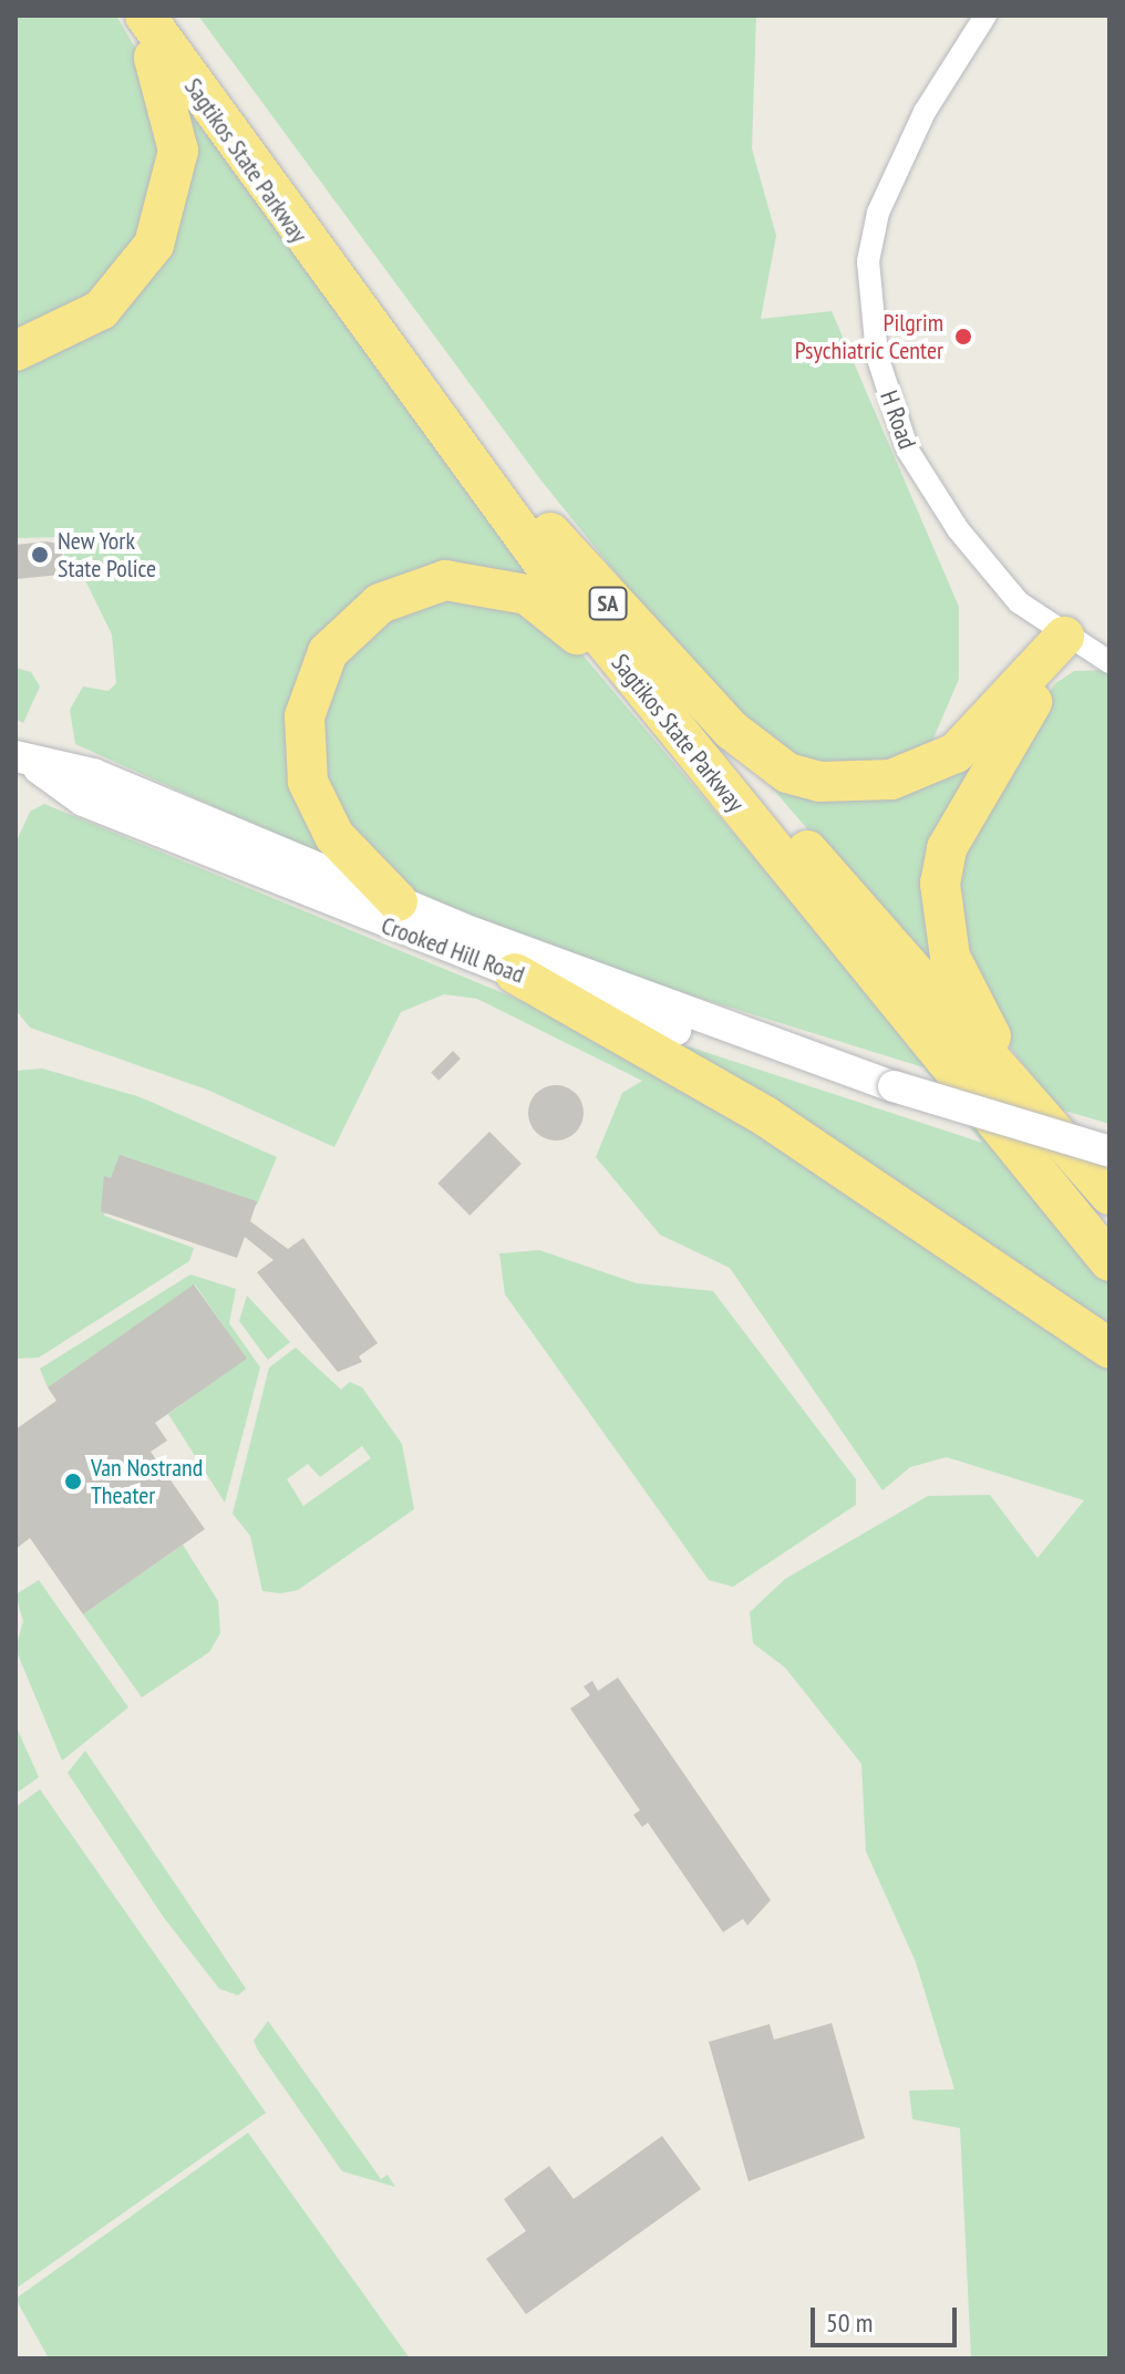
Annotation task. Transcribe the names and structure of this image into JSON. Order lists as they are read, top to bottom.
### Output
{
  "streets": {
    "highway": ["Sagtikos State Parkway", "SA"],
    "main road": ["Crooked Hill Road"],
    "street": ["H Road"]
  },
  "crossings": [
    ["Sagtikos State Parkway", "Crooked Hill Road"]
  ],
  "places": ["Pilgrim Psychiatric Center", "New York State Police", "Van Nostrand Theater"],
  "scale_bar": "50 m"
}
